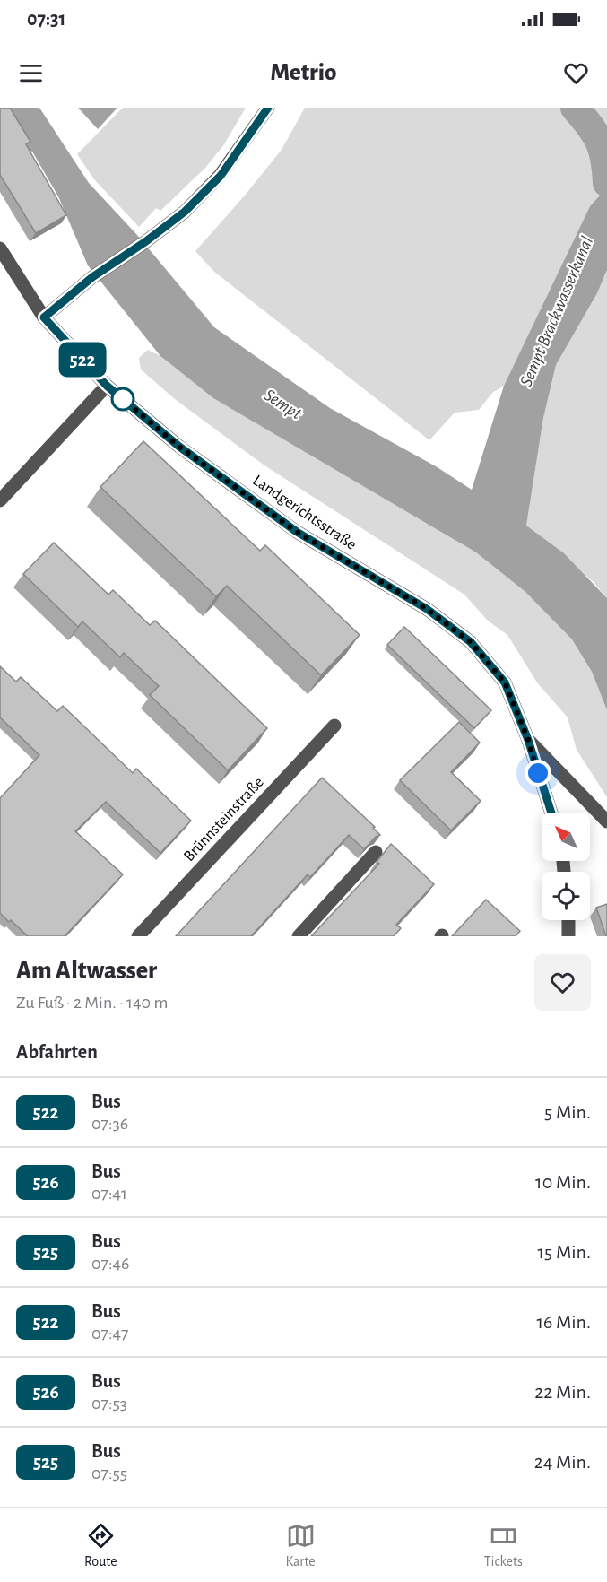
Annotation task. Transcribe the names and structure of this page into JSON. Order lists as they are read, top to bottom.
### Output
{
  "streets": {
    "street": ["Landgerichtsstraße", "Brünnsteinstraße"]
  },
  "water": ["Sempt Brackwasserkanal", "Sempt"],
  "lines": ["bus line 522"],
  "north": "top left",
  "page": {
    "status": "07:31",
    "header": "Metrio",
    "on_map": "522",
    "heading": [
      ["Am Altwasser", "Zu Fuß · 2 Min. · 140 m"],
      "Abfahrten"
    ],
    "list": [
      {
        "mark": "522",
        "name": "Bus",
        "note": "07:36",
        "value": "5 Min."
      },
      {
        "mark": "526",
        "name": "Bus",
        "note": "07:41",
        "value": "10 Min."
      },
      {
        "mark": "525",
        "name": "Bus",
        "note": "07:46",
        "value": "15 Min."
      },
      {
        "mark": "522",
        "name": "Bus",
        "note": "07:47",
        "value": "16 Min."
      },
      {
        "mark": "526",
        "name": "Bus",
        "note": "07:53",
        "value": "22 Min."
      },
      {
        "mark": "525",
        "name": "Bus",
        "note": "07:55",
        "value": "24 Min."
      }
    ],
    "tabs": ["Route", "Karte", "Tickets"]
  }
}
